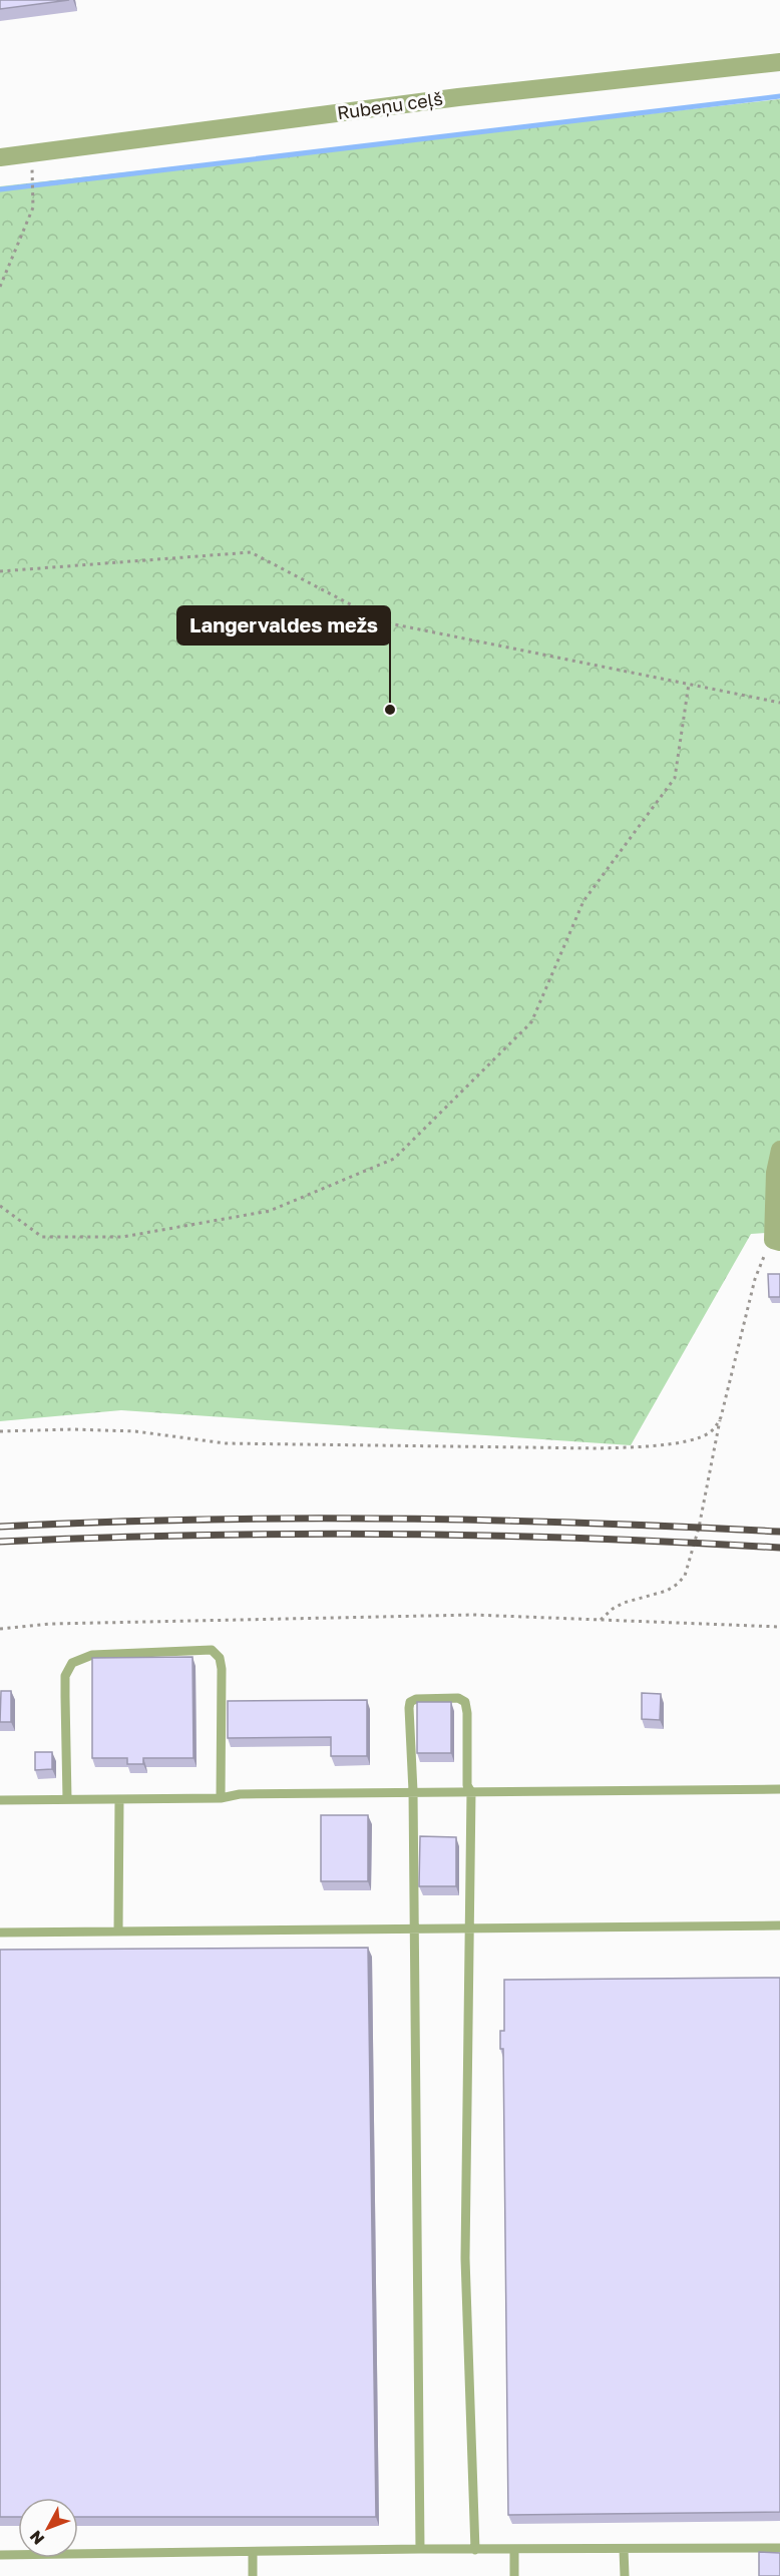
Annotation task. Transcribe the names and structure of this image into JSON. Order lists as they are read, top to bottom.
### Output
{
  "streets": {
    "street": ["Rubeņu ceļš"]
  },
  "places": ["Langervaldes mežs"],
  "north": "bottom left"
}
